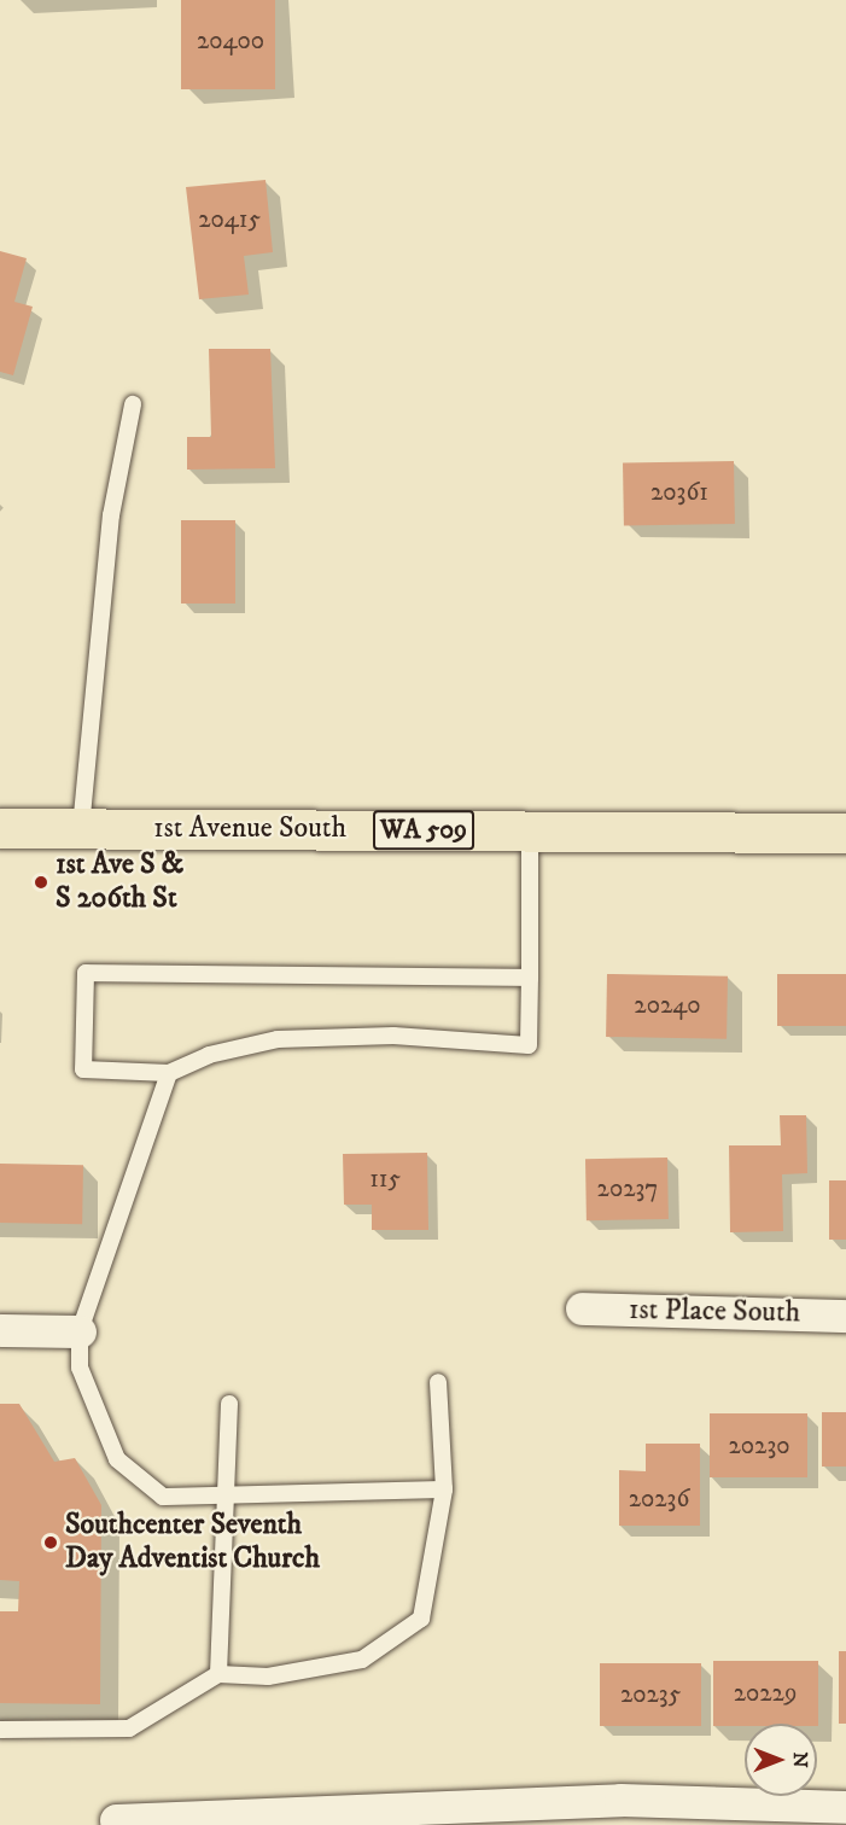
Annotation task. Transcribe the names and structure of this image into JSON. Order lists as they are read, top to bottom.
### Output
{
  "streets": {
    "main road": ["1st Avenue South", "WA 509"],
    "street": ["1st Place South"]
  },
  "places": ["1st Ave S & S 206th St", "Southcenter Seventh Day Adventist Church"],
  "house_numbers": [
    "20400",
    "20415",
    "20361",
    "20240",
    "115",
    "20237",
    "20230",
    "20236",
    "20229",
    "20235"
  ],
  "north": "right"
}
